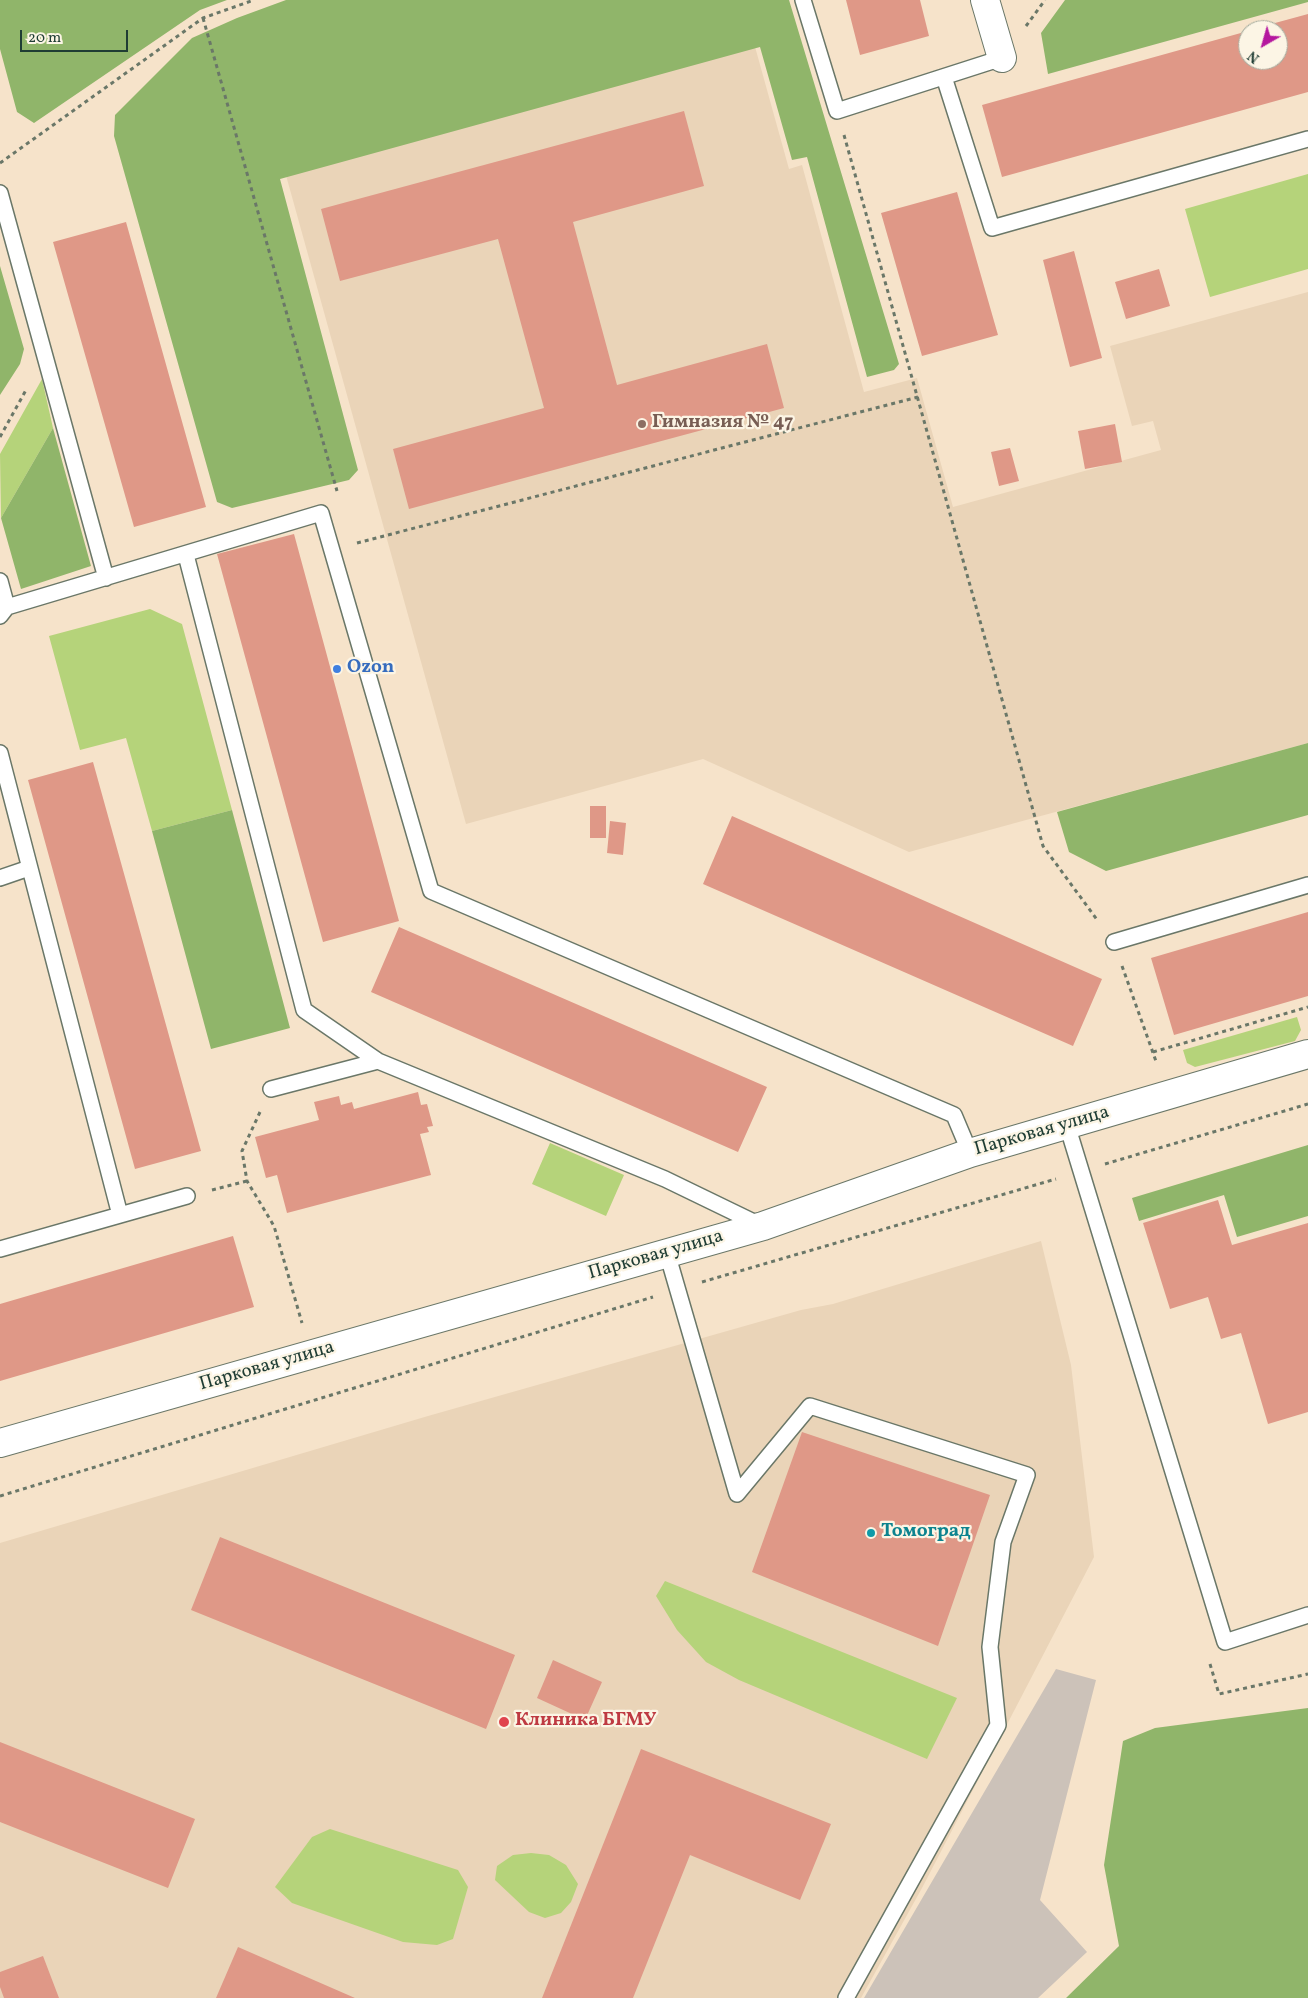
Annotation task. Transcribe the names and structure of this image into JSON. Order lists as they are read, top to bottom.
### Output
{
  "streets": {
    "street": ["Парковая улица"]
  },
  "places": [
    "Гимназия № 47",
    "Ozon",
    "Томоград",
    "Клиника БГМУ"
  ],
  "scale_bar": "20 m",
  "north": "bottom left"
}
